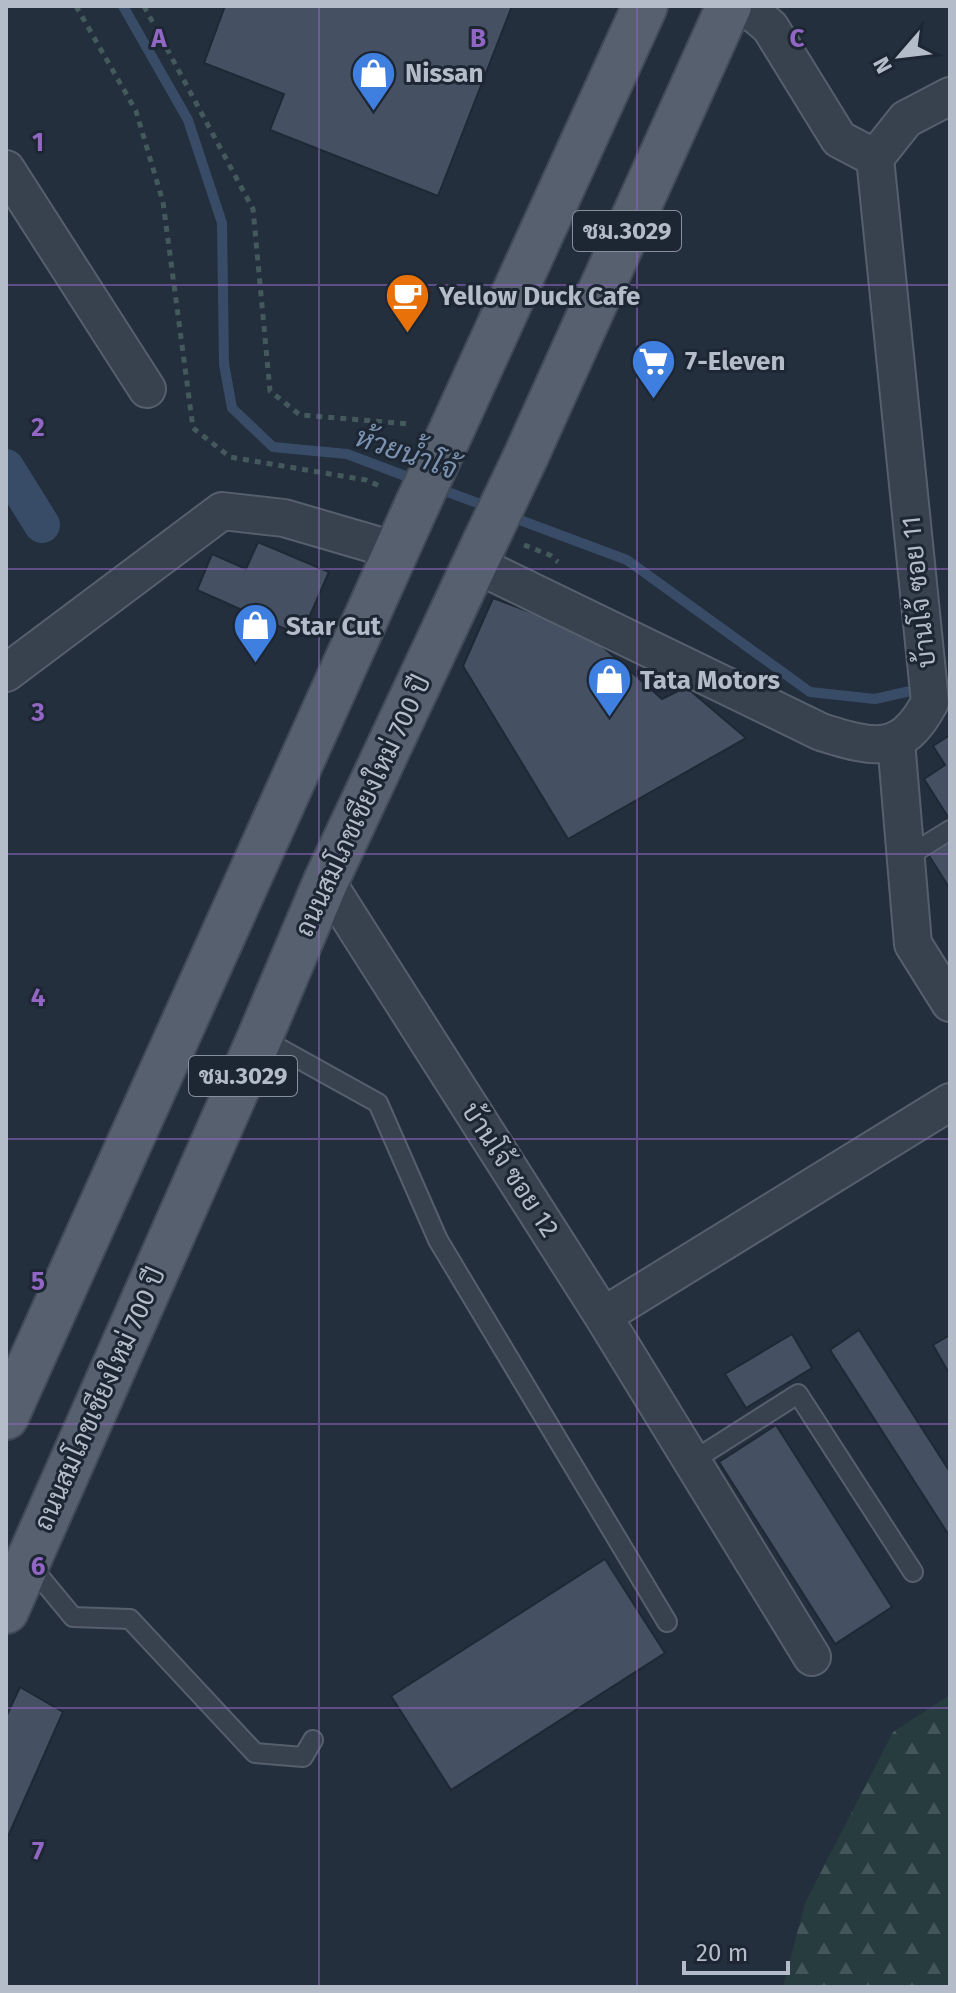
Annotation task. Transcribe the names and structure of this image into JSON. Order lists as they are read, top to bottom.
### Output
{
  "streets": {
    "main road": ["ชม.3029", "ถนนสมโภชเชียงใหม่ 700 ปี"],
    "street": ["บ้านโจ้ ซอย 11", "บ้านโจ้ ซอย 12"]
  },
  "crossings": [
    ["ถนนสมโภชเชียงใหม่ 700 ปี", "บ้านโจ้ ซอย 12"]
  ],
  "water": ["ห้วยน้ำโจ้"],
  "places": {
    "shop": ["Nissan", "Star Cut", "Tata Motors"],
    "cafe": ["Yellow Duck Cafe"],
    "supermarket": ["7-Eleven"]
  },
  "scale_bar": "20 m",
  "north": "bottom left",
  "grid": {
    "columns": ["A", "B", "C"],
    "rows": [
      "1",
      "2",
      "3",
      "4",
      "5",
      "6",
      "7"
    ]
  }
}
